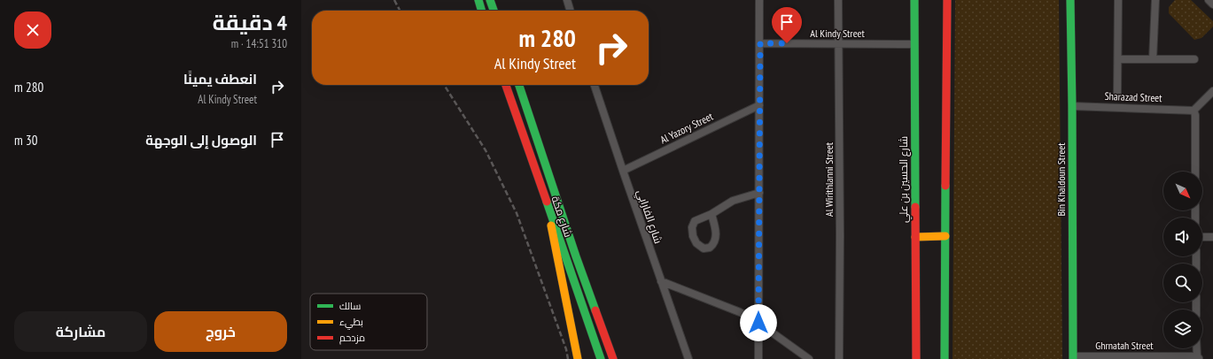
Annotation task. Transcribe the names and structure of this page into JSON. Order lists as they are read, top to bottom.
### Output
{
  "streets": {
    "main road": ["شارع الحسين بن علي", "Bin Khaldoun Street", "شارع مكة"],
    "street": [
      "Al Kindy Street",
      "Sharazad Street",
      "Al Yazory Street",
      "Al Wirithlanni Street",
      "شارع الفارابي",
      "Ghrnatah Street"
    ]
  },
  "crossings": [
    ["Al Kindy Street", "Al Wirithlanni Street"],
    ["Al Kindy Street", "شارع الحسين بن علي"],
    ["Sharazad Street", "Bin Khaldoun Street"],
    ["Al Yazory Street", "شارع الفارابي"],
    ["Bin Khaldoun Street", "Ghrnatah Street"]
  ],
  "legend": ["سالك", "بطيء", "مزدحم"],
  "north": "bottom right",
  "page": {
    "heading": ["4 دقيقة", "310 m · 14:51"],
    "turn": ["280 m", "Al Kindy Street"],
    "list": [
      {
        "name": "انعطف يمينًا",
        "note": "Al Kindy Street",
        "value": "280 m"
      },
      {
        "name": "الوصول إلى الوجهة",
        "value": "30 m"
      }
    ],
    "buttons": ["خروج", "مشاركة"]
  }
}
